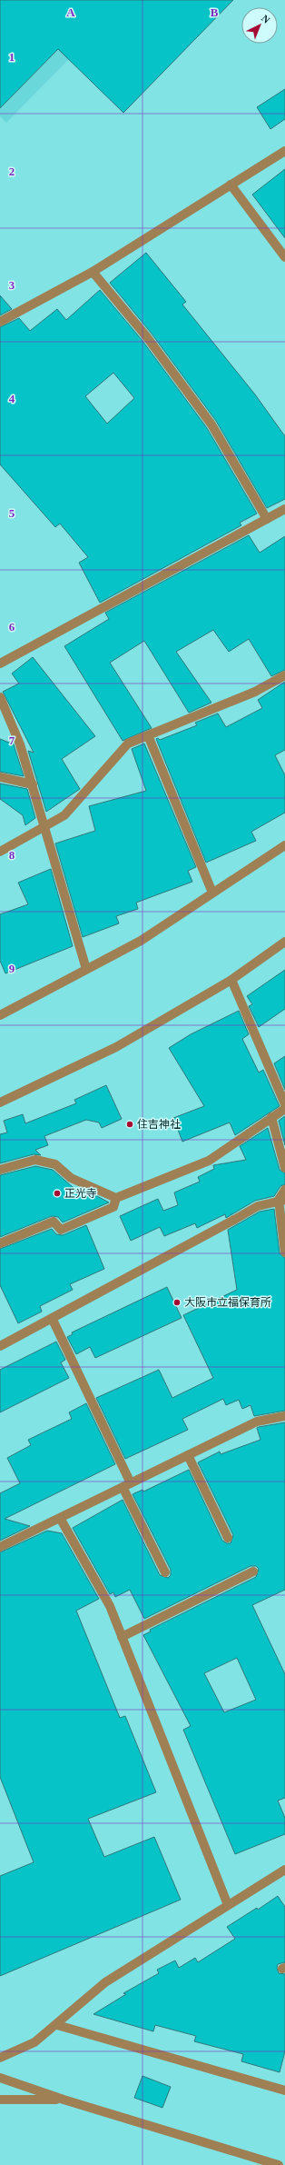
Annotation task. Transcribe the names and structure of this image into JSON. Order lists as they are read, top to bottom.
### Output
{
  "places": ["住吉神社", "正光寺", "大阪市立福保育所"],
  "north": "top right",
  "grid": {
    "columns": ["A", "B"],
    "rows": [
      "1",
      "2",
      "3",
      "4",
      "5",
      "6",
      "7",
      "8",
      "9"
    ]
  }
}
